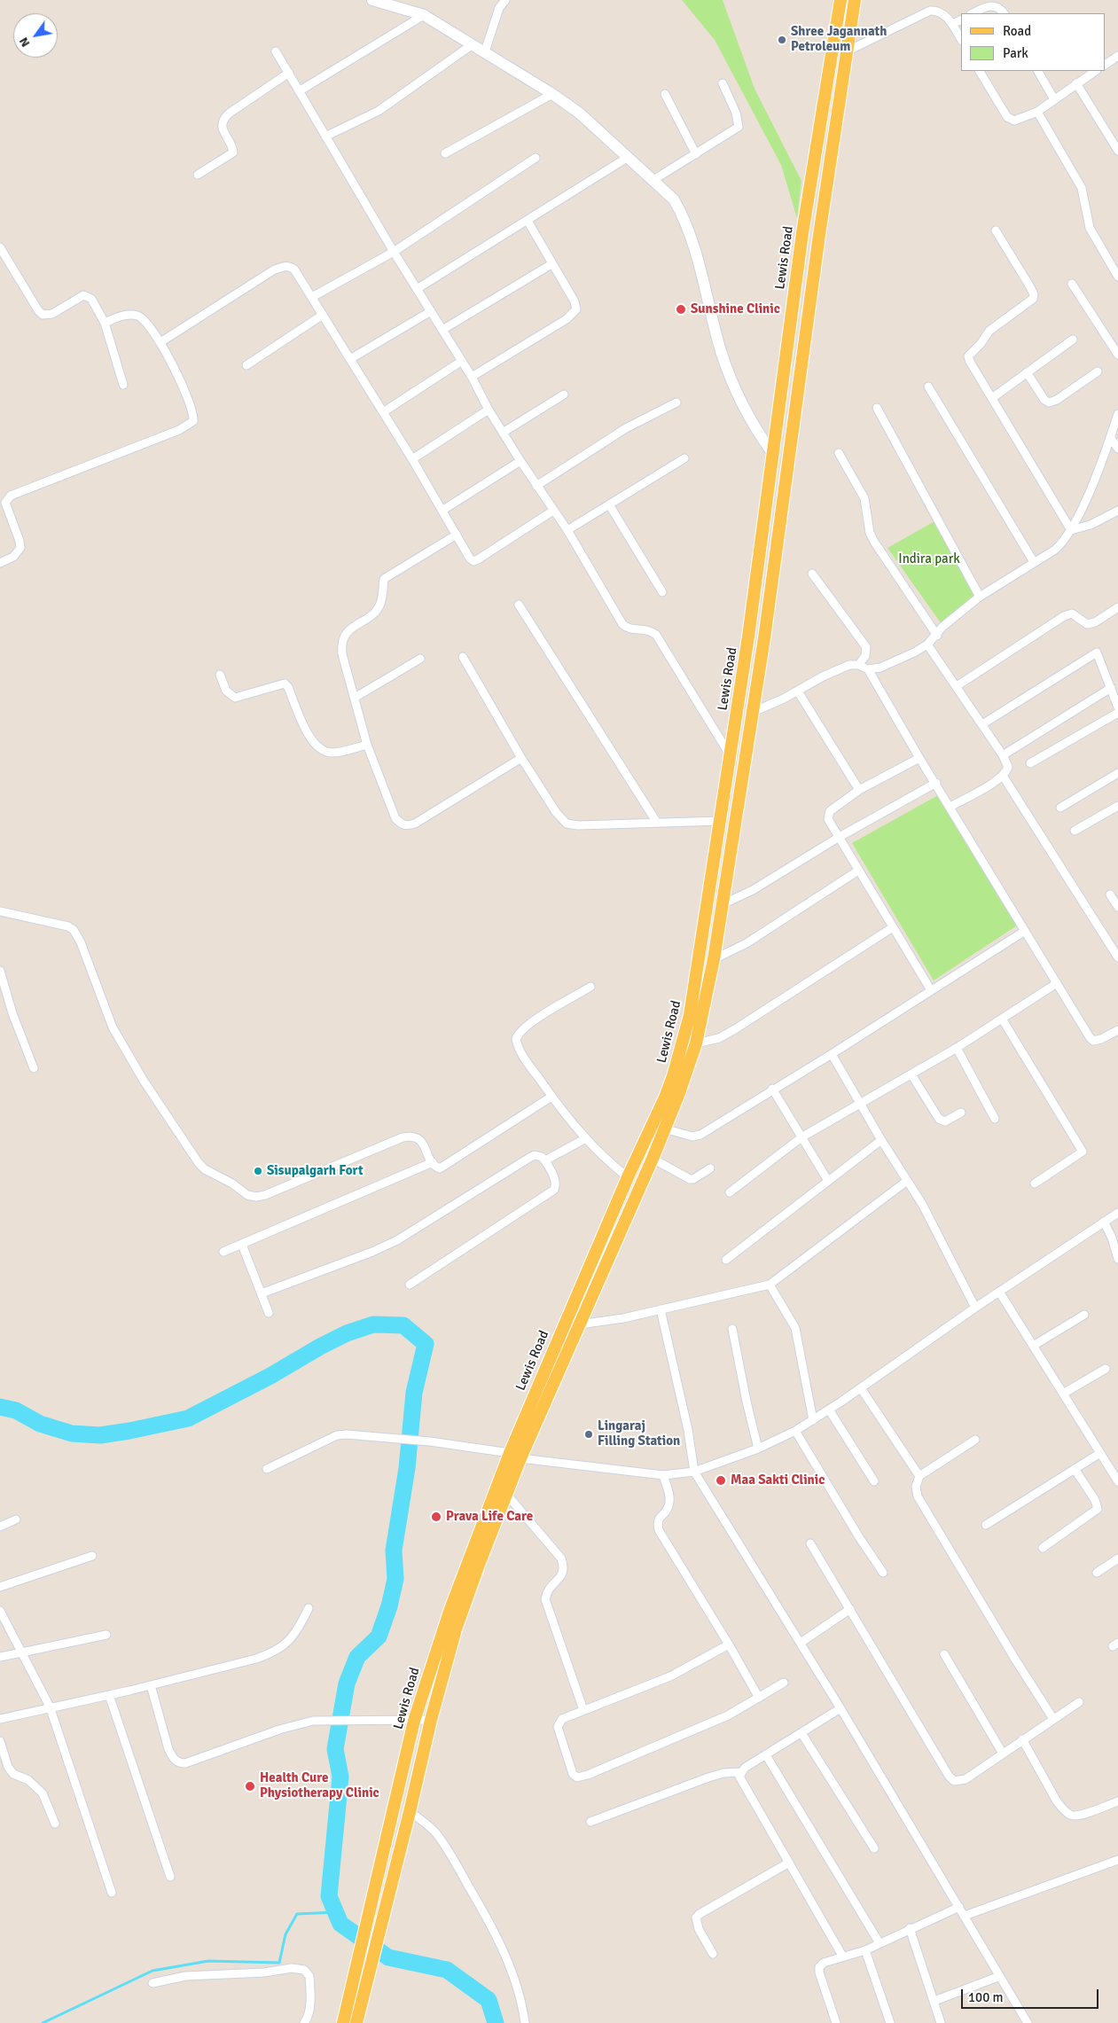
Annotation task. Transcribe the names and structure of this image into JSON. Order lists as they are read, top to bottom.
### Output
{
  "streets": {
    "main road": ["Lewis Road"]
  },
  "parks": ["Indira park"],
  "places": [
    "Shree Jagannath Petroleum",
    "Sunshine Clinic",
    "Sisupalgarh Fort",
    "Lingaraj Filling Station",
    "Maa Sakti Clinic",
    "Prava Life Care",
    "Health Cure Physiotherapy Clinic"
  ],
  "legend": ["Road", "Park"],
  "scale_bar": "100 m",
  "north": "bottom left"
}
